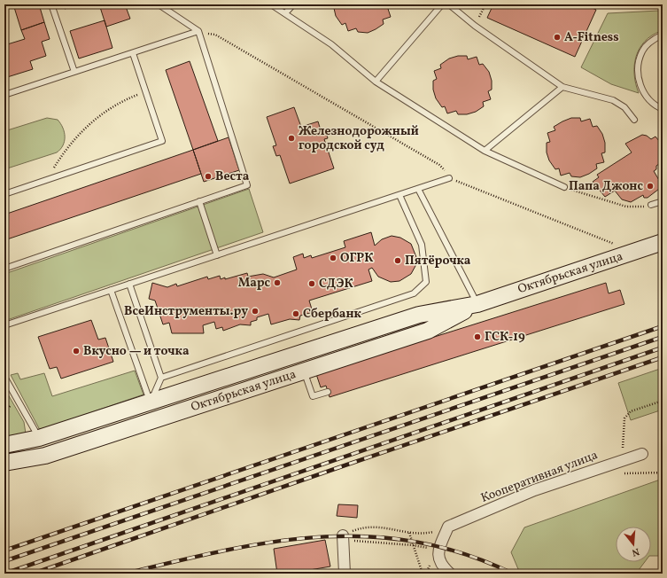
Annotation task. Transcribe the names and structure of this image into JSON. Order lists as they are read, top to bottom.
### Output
{
  "streets": {
    "main road": ["Октябрьская улица"],
    "street": ["Кооперативная улица"]
  },
  "places": [
    "A-Fitness",
    "Железнодорожный городской суд",
    "Веста",
    "Папа Джонс",
    "ОГРК",
    "Пятёрочка",
    "Марс",
    "СДЭК",
    "ВсеИнструменты.ру",
    "Сбербанк",
    "ГСК-19",
    "Вкусно — и точка"
  ],
  "north": "bottom"
}
